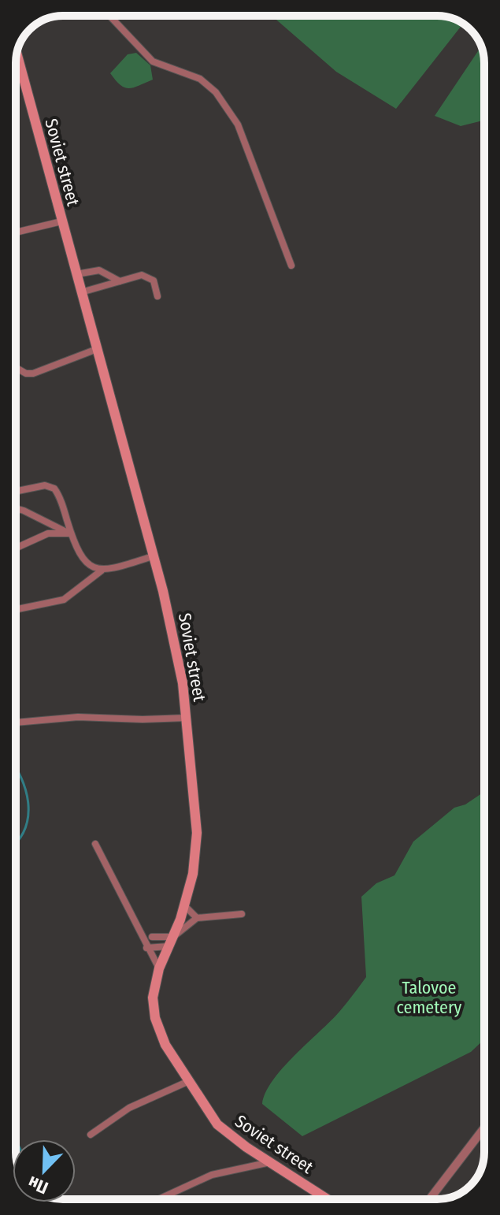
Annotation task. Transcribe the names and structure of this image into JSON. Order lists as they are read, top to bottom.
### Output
{
  "streets": {
    "main road": ["Soviet street"]
  },
  "parks": ["Talovoe cemetery"],
  "north": "bottom left"
}
